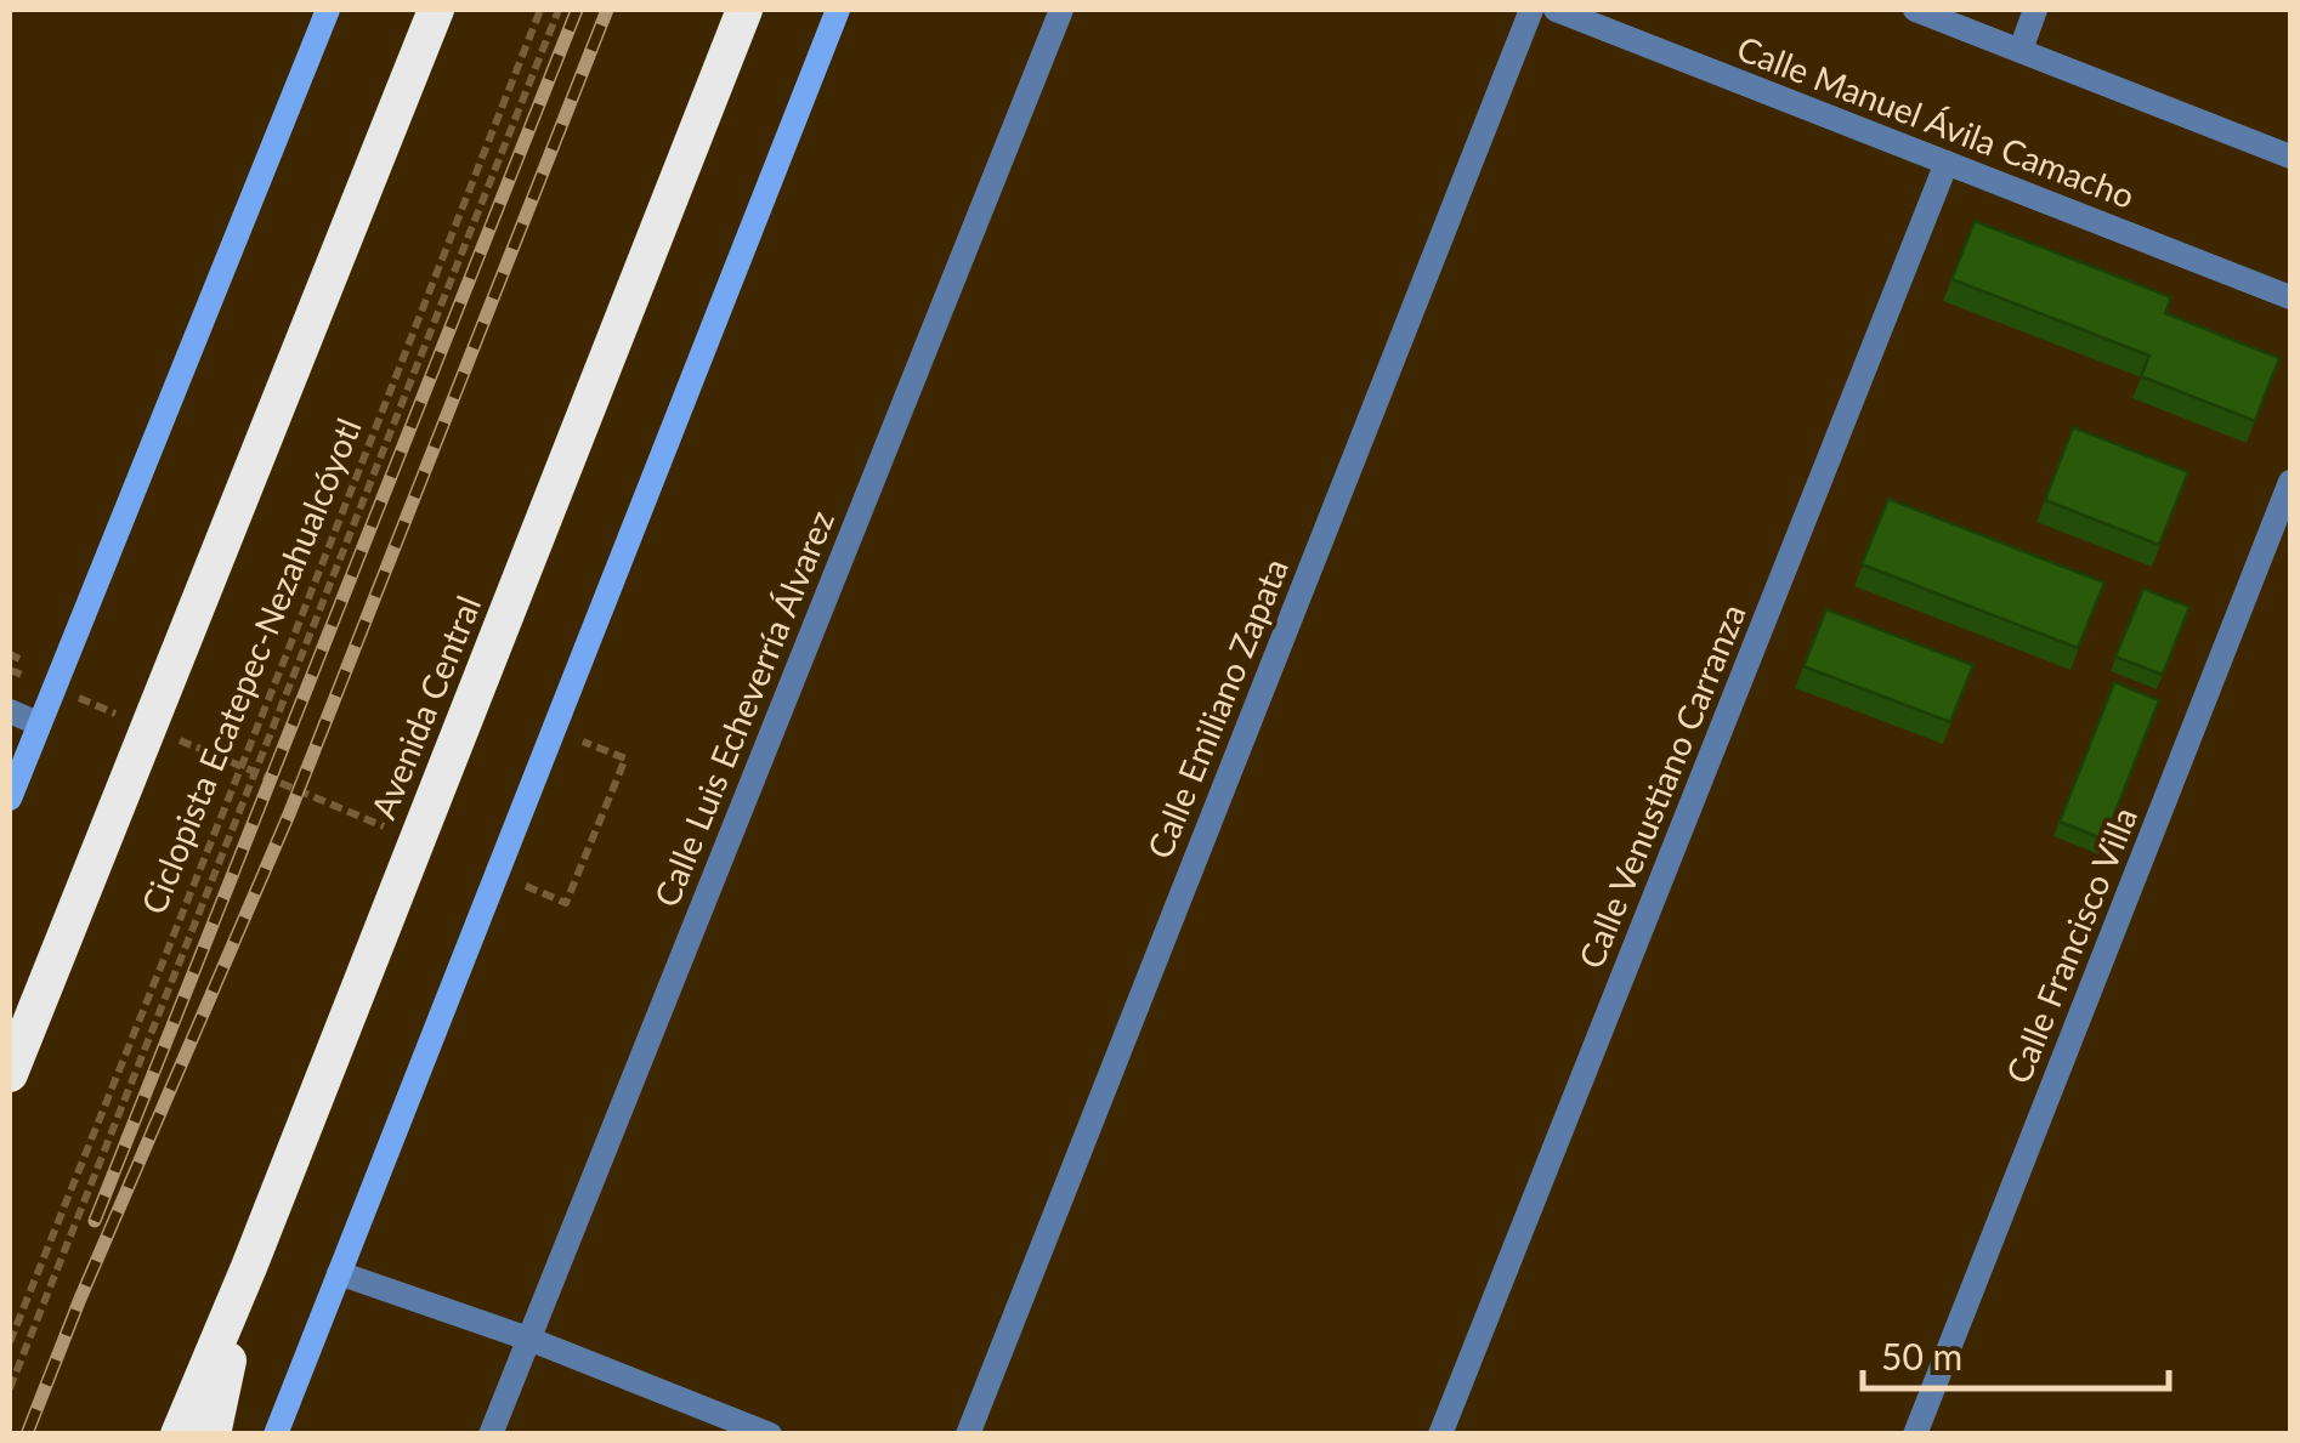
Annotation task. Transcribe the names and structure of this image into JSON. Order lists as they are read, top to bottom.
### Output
{
  "streets": {
    "highway": ["Avenida Central"],
    "street": [
      "Calle Manuel Ávila Camacho",
      "Calle Luis Echeverría Álvarez",
      "Calle Emiliano Zapata",
      "Calle Venustiano Carranza",
      "Calle Francisco Villa"
    ],
    "path": ["Ciclopista Ecatepec-Nezahualcóyotl"]
  },
  "crossings": [
    ["Calle Manuel Ávila Camacho", "Calle Venustiano Carranza"]
  ],
  "scale_bar": "50 m"
}
